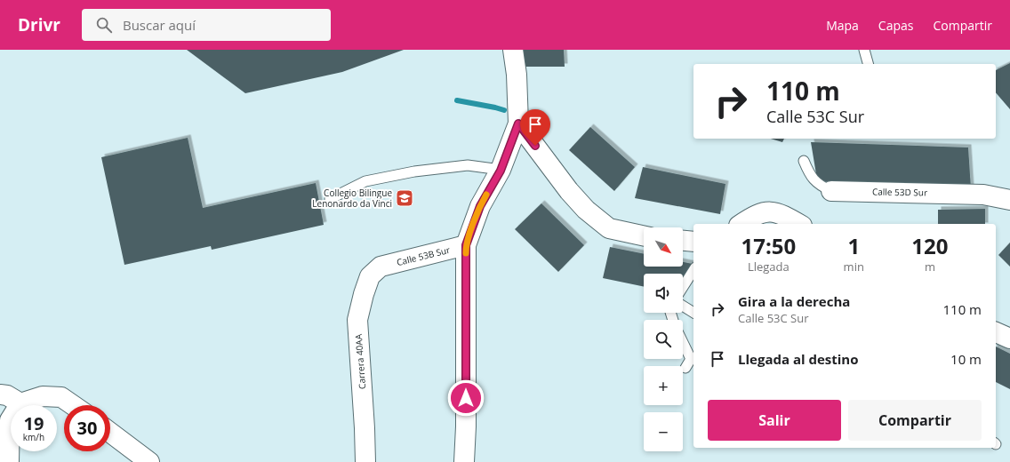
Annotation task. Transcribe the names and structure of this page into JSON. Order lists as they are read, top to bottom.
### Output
{
  "streets": {
    "street": ["Calle 53D Sur", "Calle 53B Sur", "Carrera 40AA"]
  },
  "crossings": [
    ["Calle 53B Sur", "Carrera 40AA"]
  ],
  "places": {
    "school or university": ["Collegio Bilingue Lenonardo da Vinci"]
  },
  "north": "bottom right",
  "page": {
    "header": "Drivr",
    "search": "Buscar aquí",
    "nav": ["Mapa", "Capas", "Compartir"],
    "turn": ["110 m", "Calle 53C Sur"],
    "eta": [
      "17:50",
      "Llegada",
      "1",
      "min",
      "120",
      "m"
    ],
    "map_buttons": ["+", "−"],
    "list": [
      {
        "name": "Gira a la derecha",
        "note": "Calle 53C Sur",
        "value": "110 m"
      },
      {
        "name": "Llegada al destino",
        "value": "10 m"
      }
    ],
    "buttons": ["Salir", "Compartir"],
    "speed": "19 km/h",
    "limit": "30"
  }
}
